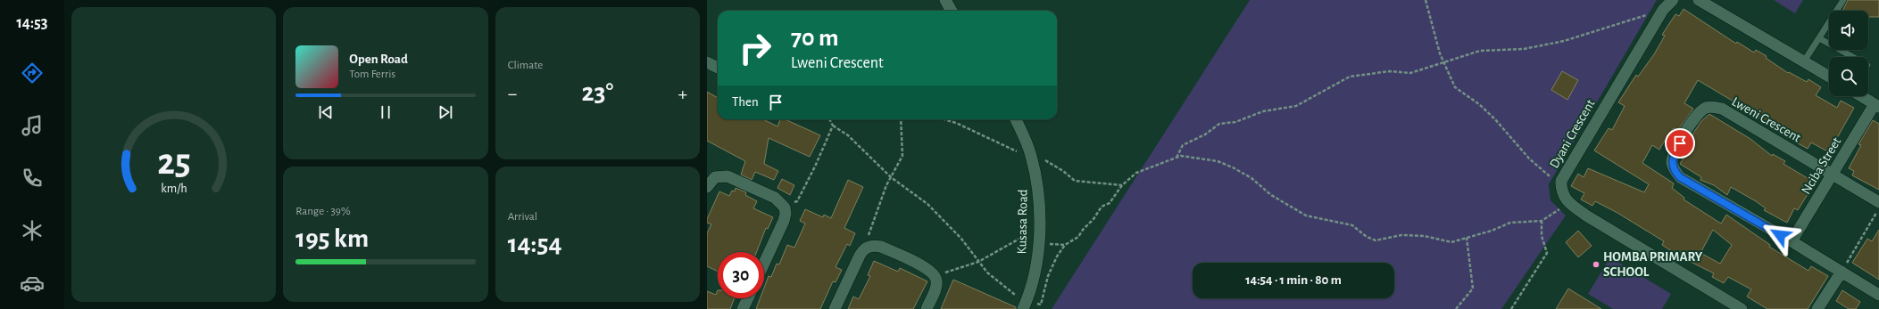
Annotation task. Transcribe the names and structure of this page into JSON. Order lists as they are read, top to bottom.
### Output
{
  "streets": {
    "street": [
      "Lweni Crescent",
      "Dyani Crescent",
      "Nciba Street",
      "Kusasa Road"
    ]
  },
  "crossings": [
    ["Lweni Crescent", "Nciba Street"]
  ],
  "places": ["HOMBA PRIMARY SCHOOL"],
  "page": {
    "tabs": "14:53",
    "tile": [
      "Climate",
      ["Range · 39%", "195 km"],
      ["Arrival", "14:54"]
    ],
    "turn": ["70 m", "Lweni Crescent"],
    "song": ["Open Road", "Tom Ferris"],
    "heat": ["−", "23°", "+"],
    "then": "Then",
    "limit": "30",
    "trip": "14:54 · 1 min · 80 m",
    "gauge": ["25", "km/h"]
  }
}
